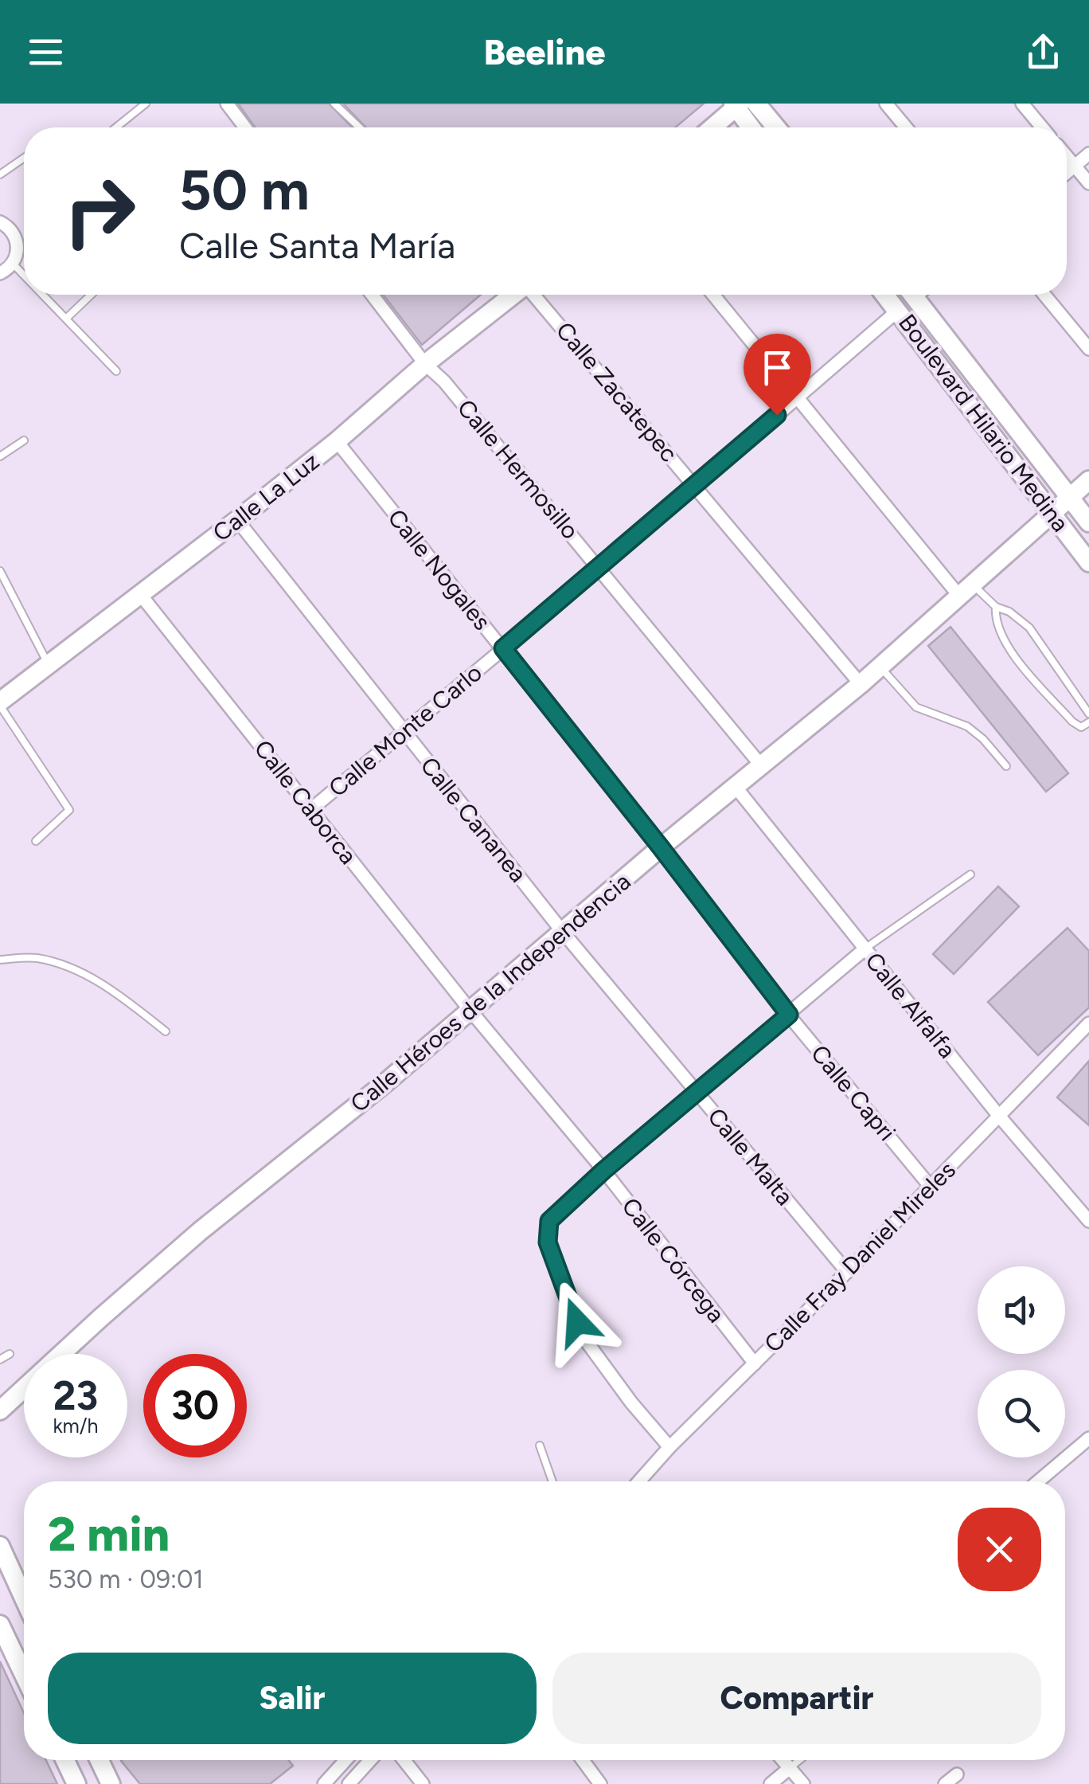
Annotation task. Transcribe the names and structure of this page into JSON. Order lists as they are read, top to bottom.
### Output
{
  "streets": {
    "street": [
      "Calle Zacatepec",
      "Boulevard Hilario Medina",
      "Calle Hermosillo",
      "Calle La Luz",
      "Calle Nogales",
      "Calle Monte Carlo",
      "Calle Caborca",
      "Calle Cananea",
      "Calle Héroes de la Independencia",
      "Calle Alfalfa",
      "Calle Capri",
      "Calle Malta",
      "Calle Fray Daniel Mireles",
      "Calle Córcega"
    ]
  },
  "crossings": [
    ["Calle Zacatepec", "Calle Monte Carlo"],
    ["Calle Zacatepec", "Calle Héroes de la Independencia"],
    ["Boulevard Hilario Medina", "Calle Monte Carlo"],
    ["Boulevard Hilario Medina", "Calle Héroes de la Independencia"],
    ["Calle Hermosillo", "Calle La Luz"],
    ["Calle Hermosillo", "Calle Monte Carlo"],
    ["Calle Hermosillo", "Calle Héroes de la Independencia"],
    ["Calle La Luz", "Calle Nogales"],
    ["Calle La Luz", "Calle Caborca"],
    ["Calle La Luz", "Calle Cananea"],
    ["Calle Nogales", "Calle Monte Carlo"],
    ["Calle Nogales", "Calle Héroes de la Independencia"],
    ["Calle Nogales", "Calle Capri"],
    ["Calle Monte Carlo", "Calle Caborca"],
    ["Calle Monte Carlo", "Calle Cananea"],
    ["Calle Caborca", "Calle Héroes de la Independencia"],
    ["Calle Caborca", "Calle Córcega"],
    ["Calle Cananea", "Calle Héroes de la Independencia"],
    ["Calle Cananea", "Calle Malta"],
    ["Calle Héroes de la Independencia", "Calle Alfalfa"],
    ["Calle Héroes de la Independencia", "Calle Capri"],
    ["Calle Héroes de la Independencia", "Calle Malta"],
    ["Calle Héroes de la Independencia", "Calle Córcega"],
    ["Calle Alfalfa", "Calle Fray Daniel Mireles"],
    ["Calle Capri", "Calle Fray Daniel Mireles"],
    ["Calle Malta", "Calle Fray Daniel Mireles"],
    ["Calle Fray Daniel Mireles", "Calle Córcega"]
  ],
  "page": {
    "header": "Beeline",
    "turn": ["50 m", "Calle Santa María"],
    "speed": "23 km/h",
    "limit": "30",
    "heading": ["2 min", "530 m · 09:01"],
    "buttons": ["Salir", "Compartir"]
  }
}
